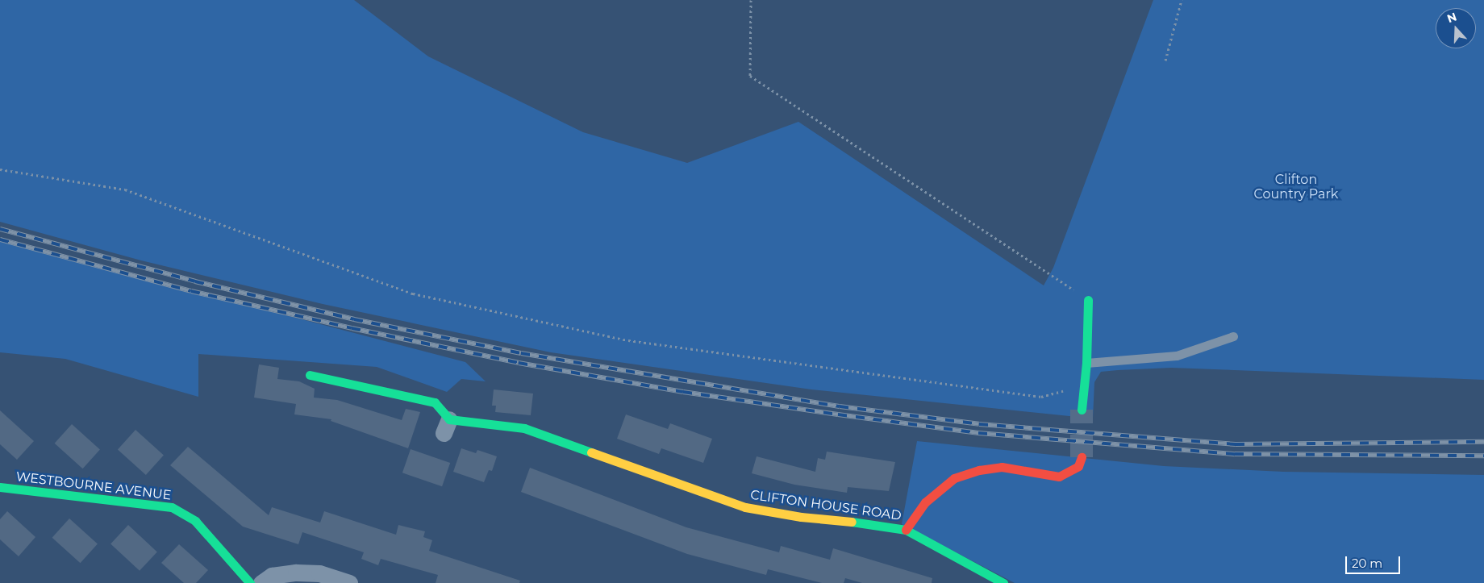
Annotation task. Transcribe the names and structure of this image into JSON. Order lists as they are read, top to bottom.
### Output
{
  "streets": {
    "street": ["WESTBOURNE AVENUE", "CLIFTON HOUSE ROAD"]
  },
  "parks": ["Clifton Country Park"],
  "scale_bar": "20 m",
  "north": "top"
}
